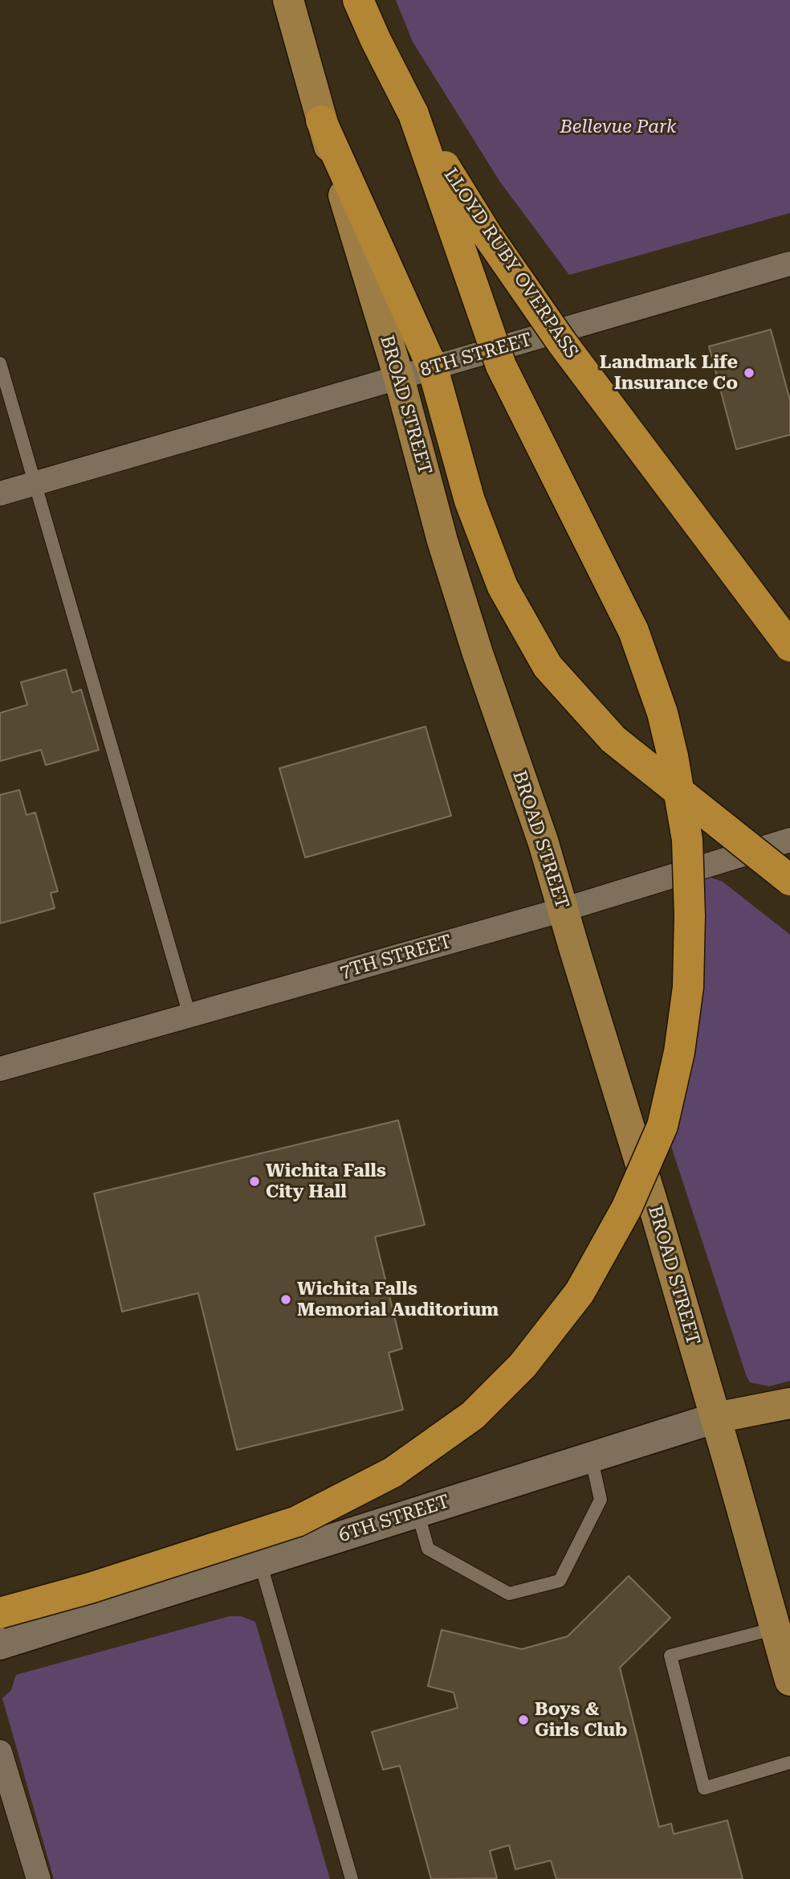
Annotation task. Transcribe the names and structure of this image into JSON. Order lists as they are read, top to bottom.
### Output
{
  "streets": {
    "highway": ["LLOYD RUBY OVERPASS"],
    "main road": ["BROAD STREET", "6TH STREET"],
    "street": ["8TH STREET", "7TH STREET"]
  },
  "crossings": [
    ["8TH STREET", "BROAD STREET"],
    ["BROAD STREET", "7TH STREET"],
    ["BROAD STREET", "6TH STREET"]
  ],
  "parks": ["Bellevue Park"],
  "places": [
    "Landmark Life Insurance Co",
    "Wichita Falls City Hall",
    "Wichita Falls Memorial Auditorium",
    "Boys & Girls Club"
  ]
}
